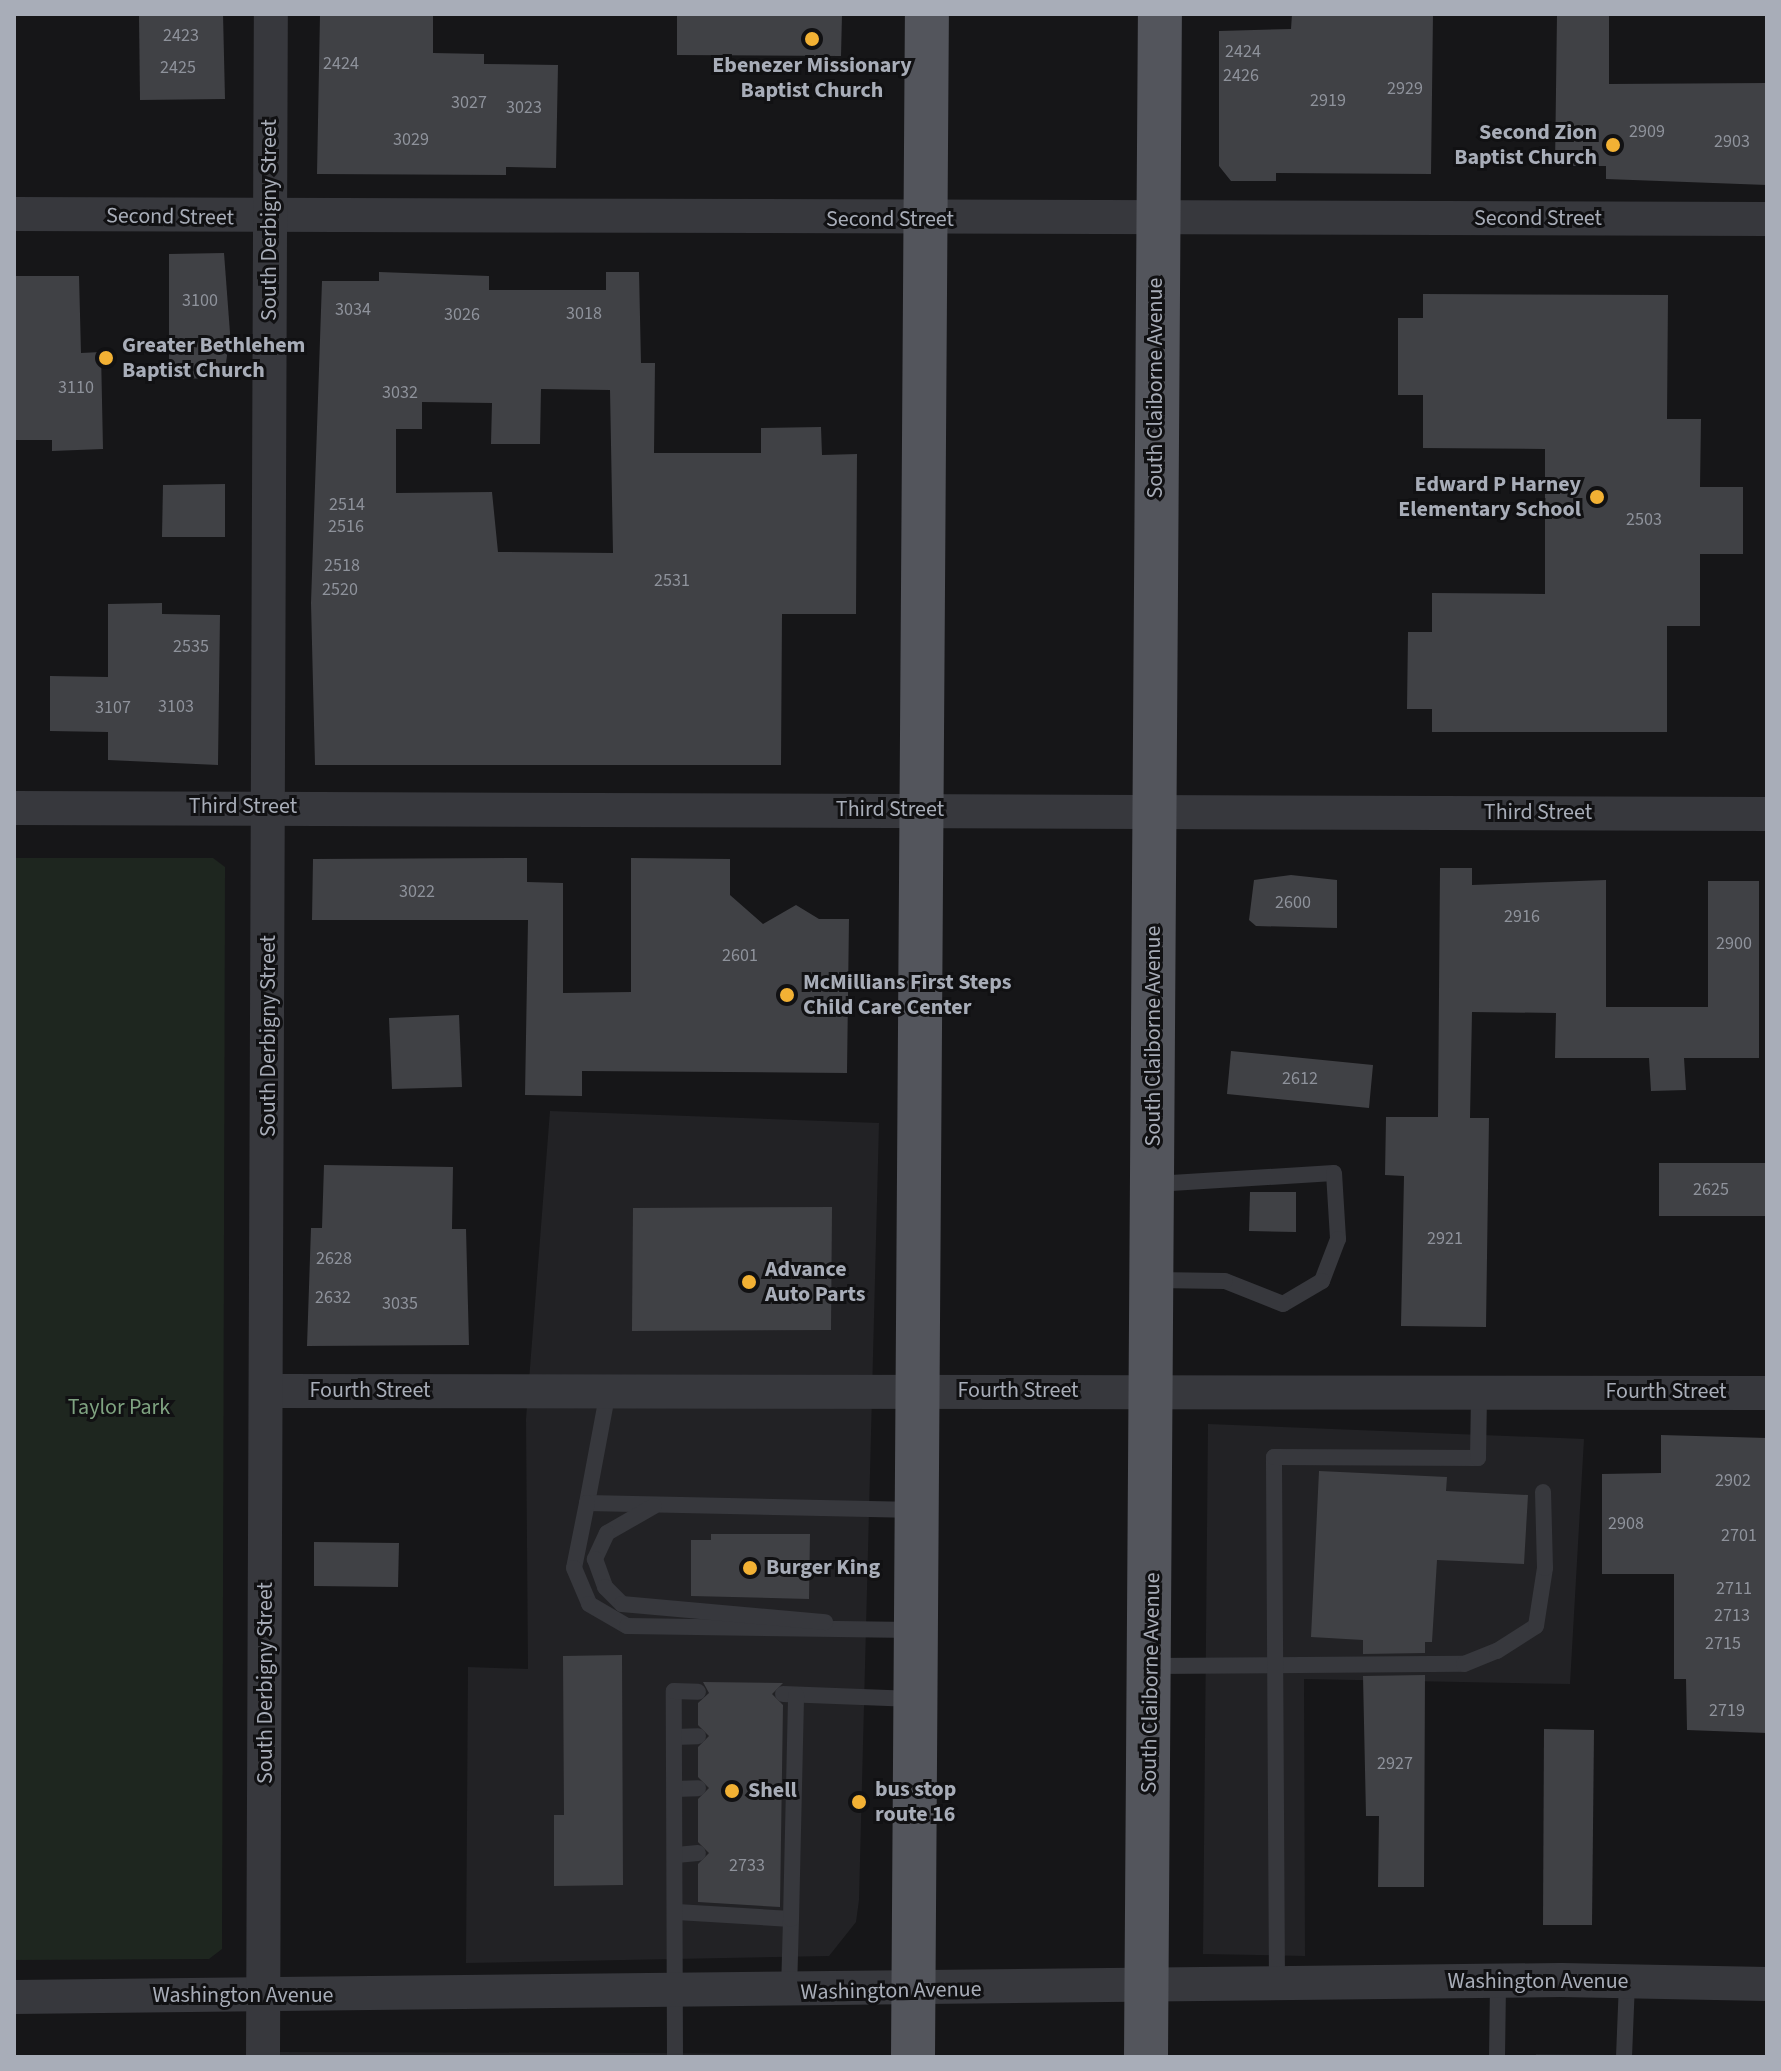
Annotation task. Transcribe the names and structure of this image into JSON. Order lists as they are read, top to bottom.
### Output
{
  "streets": {
    "main road": ["South Claiborne Avenue"],
    "street": [
      "Second Street",
      "South Derbigny Street",
      "Third Street",
      "Fourth Street",
      "Washington Avenue"
    ]
  },
  "crossings": [
    ["Second Street", "South Derbigny Street"],
    ["Second Street", "South Claiborne Avenue"],
    ["South Derbigny Street", "Third Street"],
    ["South Derbigny Street", "Fourth Street"],
    ["South Derbigny Street", "Washington Avenue"],
    ["South Claiborne Avenue", "Third Street"],
    ["South Claiborne Avenue", "Fourth Street"],
    ["South Claiborne Avenue", "Washington Avenue"]
  ],
  "parks": ["Taylor Park"],
  "places": [
    "Ebenezer Missionary Baptist Church",
    "Second Zion Baptist Church",
    "Greater Bethlehem Baptist Church",
    "Edward P Harney Elementary School",
    "McMillians First Steps Child Care Center",
    "Advance Auto Parts",
    "Burger King",
    "Shell",
    "bus stop route 16"
  ],
  "house_numbers": [
    "2423",
    "2424",
    "2424",
    "2425",
    "2426",
    "2929",
    "2919",
    "3027",
    "3023",
    "2909",
    "3029",
    "2903",
    "3100",
    "3034",
    "3018",
    "3026",
    "3110",
    "3032",
    "2514",
    "2503",
    "2516",
    "2518",
    "2531",
    "2520",
    "2535",
    "3103",
    "3107",
    "3022",
    "2600",
    "2916",
    "2900",
    "2601",
    "2612",
    "2625",
    "2921",
    "2628",
    "2632",
    "3035",
    "2902",
    "2908",
    "2701",
    "2711",
    "2713",
    "2715",
    "2719",
    "2927",
    "2733"
  ]
}
